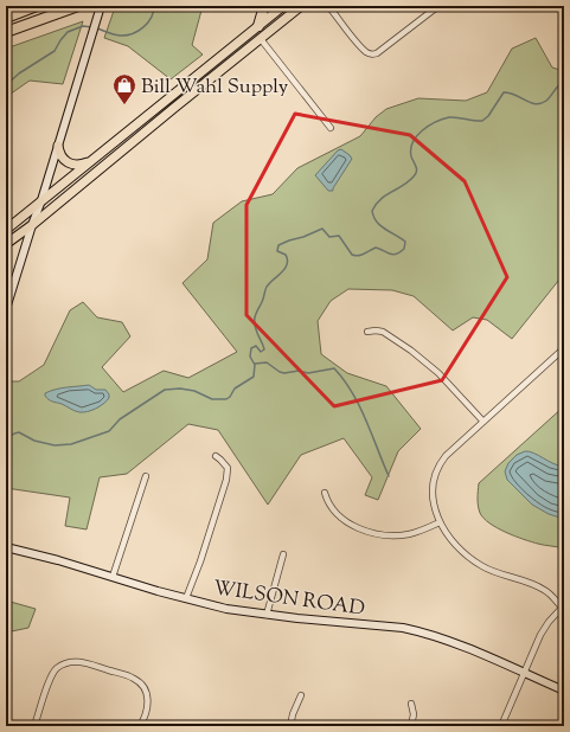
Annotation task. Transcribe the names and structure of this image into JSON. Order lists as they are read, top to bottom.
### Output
{
  "streets": {
    "street": ["WILSON ROAD"]
  },
  "places": {
    "shop": ["Bill Wahl Supply"]
  }
}
